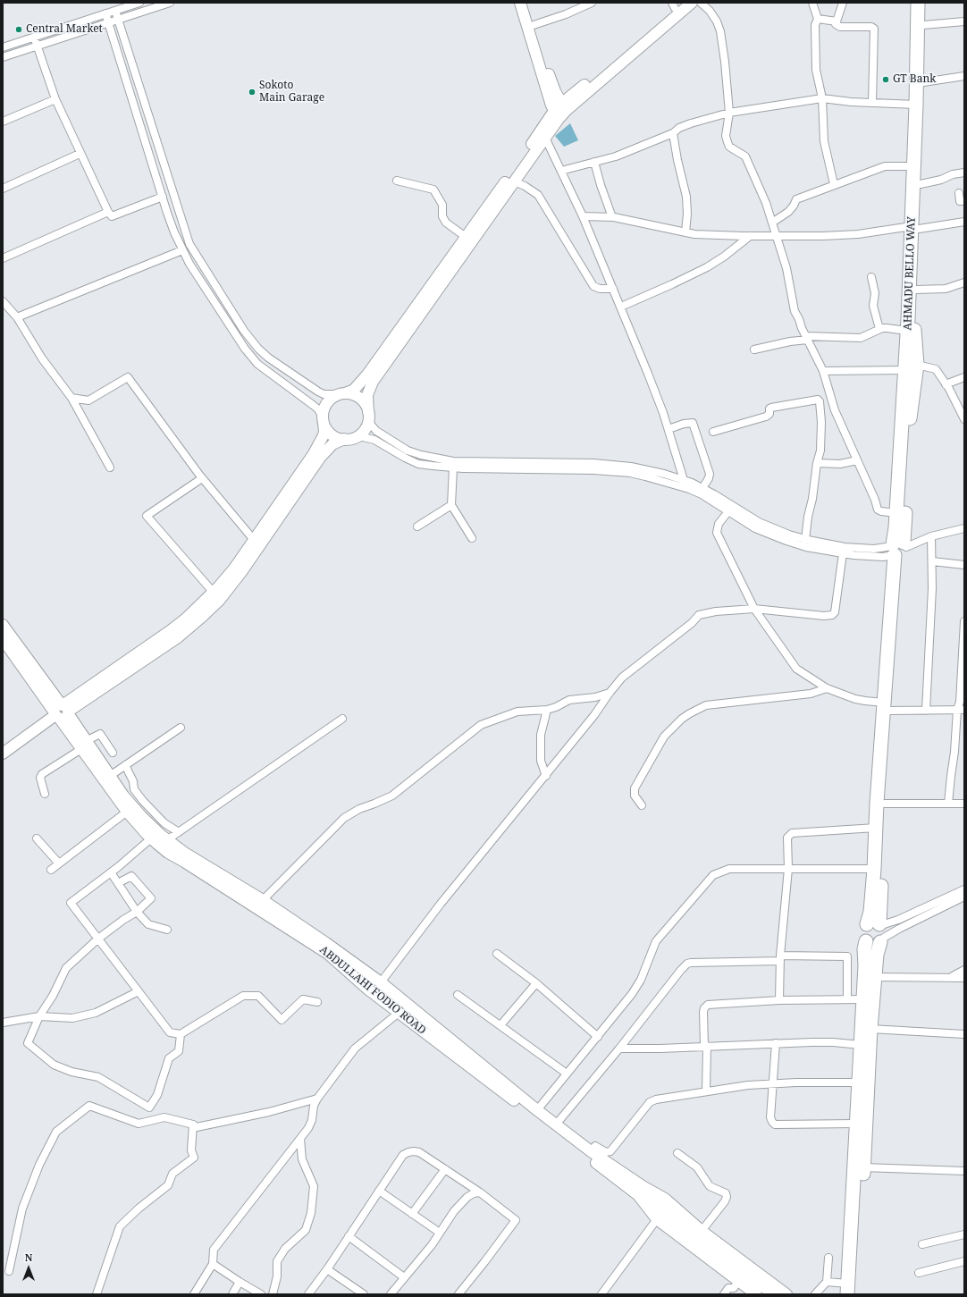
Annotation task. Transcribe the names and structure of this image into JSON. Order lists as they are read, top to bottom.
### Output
{
  "streets": {
    "highway": ["AHMADU BELLO WAY"],
    "main road": ["ABDULLAHI FODIO ROAD"]
  },
  "places": ["Central Market", "GT Bank", "Sokoto Main Garage"],
  "north": "top"
}
